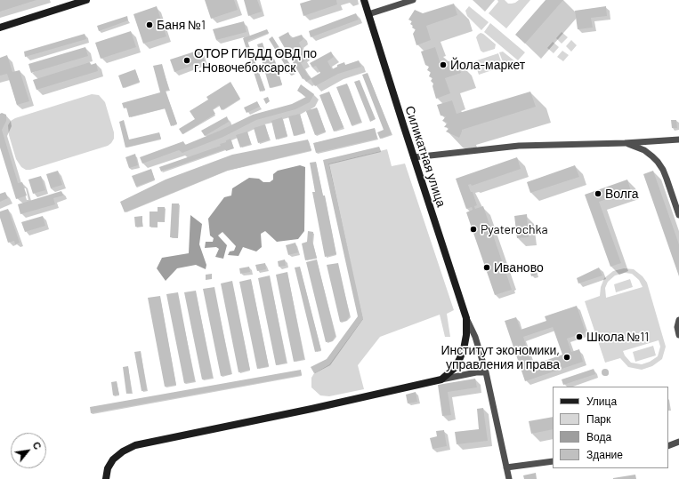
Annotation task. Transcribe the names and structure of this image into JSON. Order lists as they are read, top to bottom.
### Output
{
  "streets": {
    "street": ["Силикатная улица"]
  },
  "places": [
    "Баня №1",
    "ОТОР ГИБДД ОВД по г.Новочебоксарск",
    "Йола-маркет",
    "Волга",
    "Pyaterochka",
    "Иваново",
    "Школа №11",
    "Институт экономики, управления и права"
  ],
  "legend": [
    "Улица",
    "Парк",
    "Вода",
    "Здание"
  ],
  "north": "top right"
}
